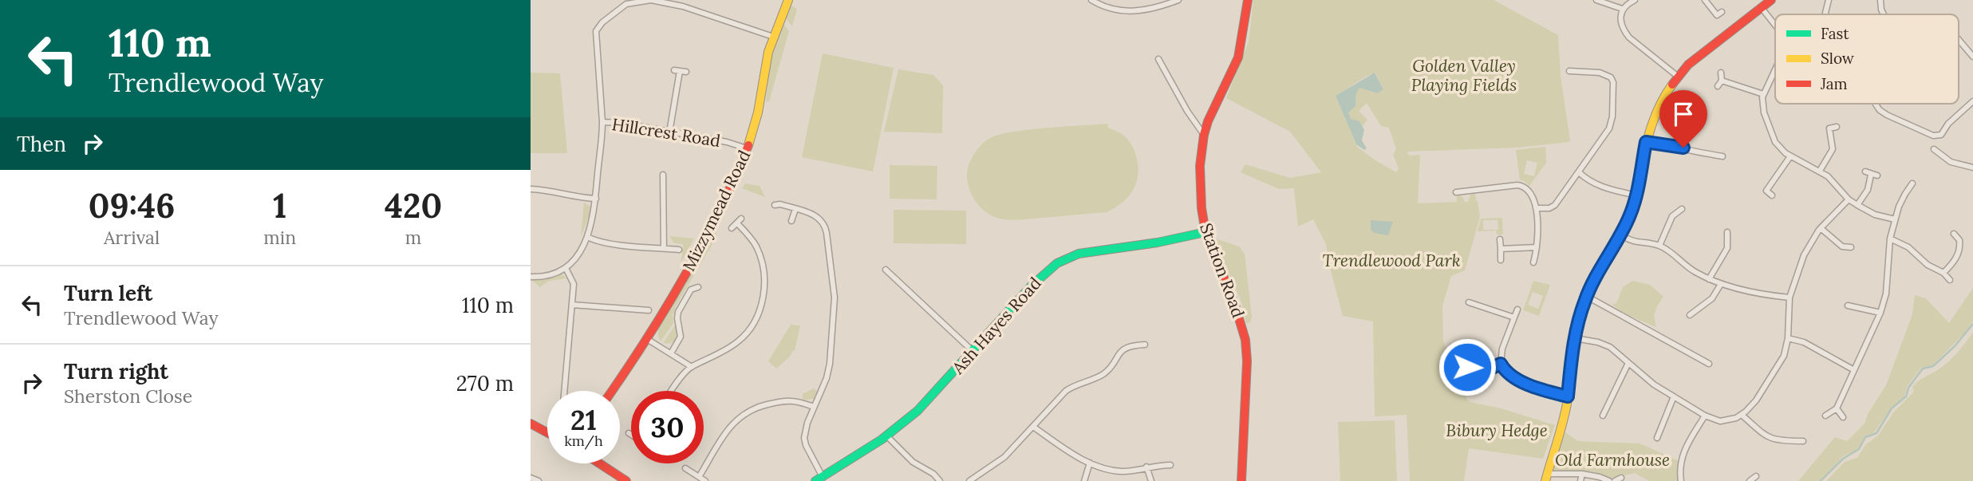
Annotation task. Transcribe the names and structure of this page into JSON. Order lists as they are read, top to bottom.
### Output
{
  "streets": {
    "street": [
      "Hillcrest Road",
      "Mizzymead Road",
      "Station Road",
      "Ash Hayes Road"
    ]
  },
  "crossings": [
    ["Hillcrest Road", "Mizzymead Road"],
    ["Station Road", "Ash Hayes Road"]
  ],
  "parks": [
    "Golden Valley Playing Fields",
    "Trendlewood Park",
    "Bibury Hedge",
    "Old Farmhouse"
  ],
  "legend": ["Fast", "Slow", "Jam"],
  "page": {
    "turn": ["110 m", "Trendlewood Way"],
    "then": "Then",
    "eta": [
      "09:46",
      "Arrival",
      "1",
      "min",
      "420",
      "m"
    ],
    "list": [
      {
        "name": "Turn left",
        "note": "Trendlewood Way",
        "value": "110 m"
      },
      {
        "name": "Turn right",
        "note": "Sherston Close",
        "value": "270 m"
      }
    ],
    "speed": "21 km/h",
    "limit": "30"
  }
}
